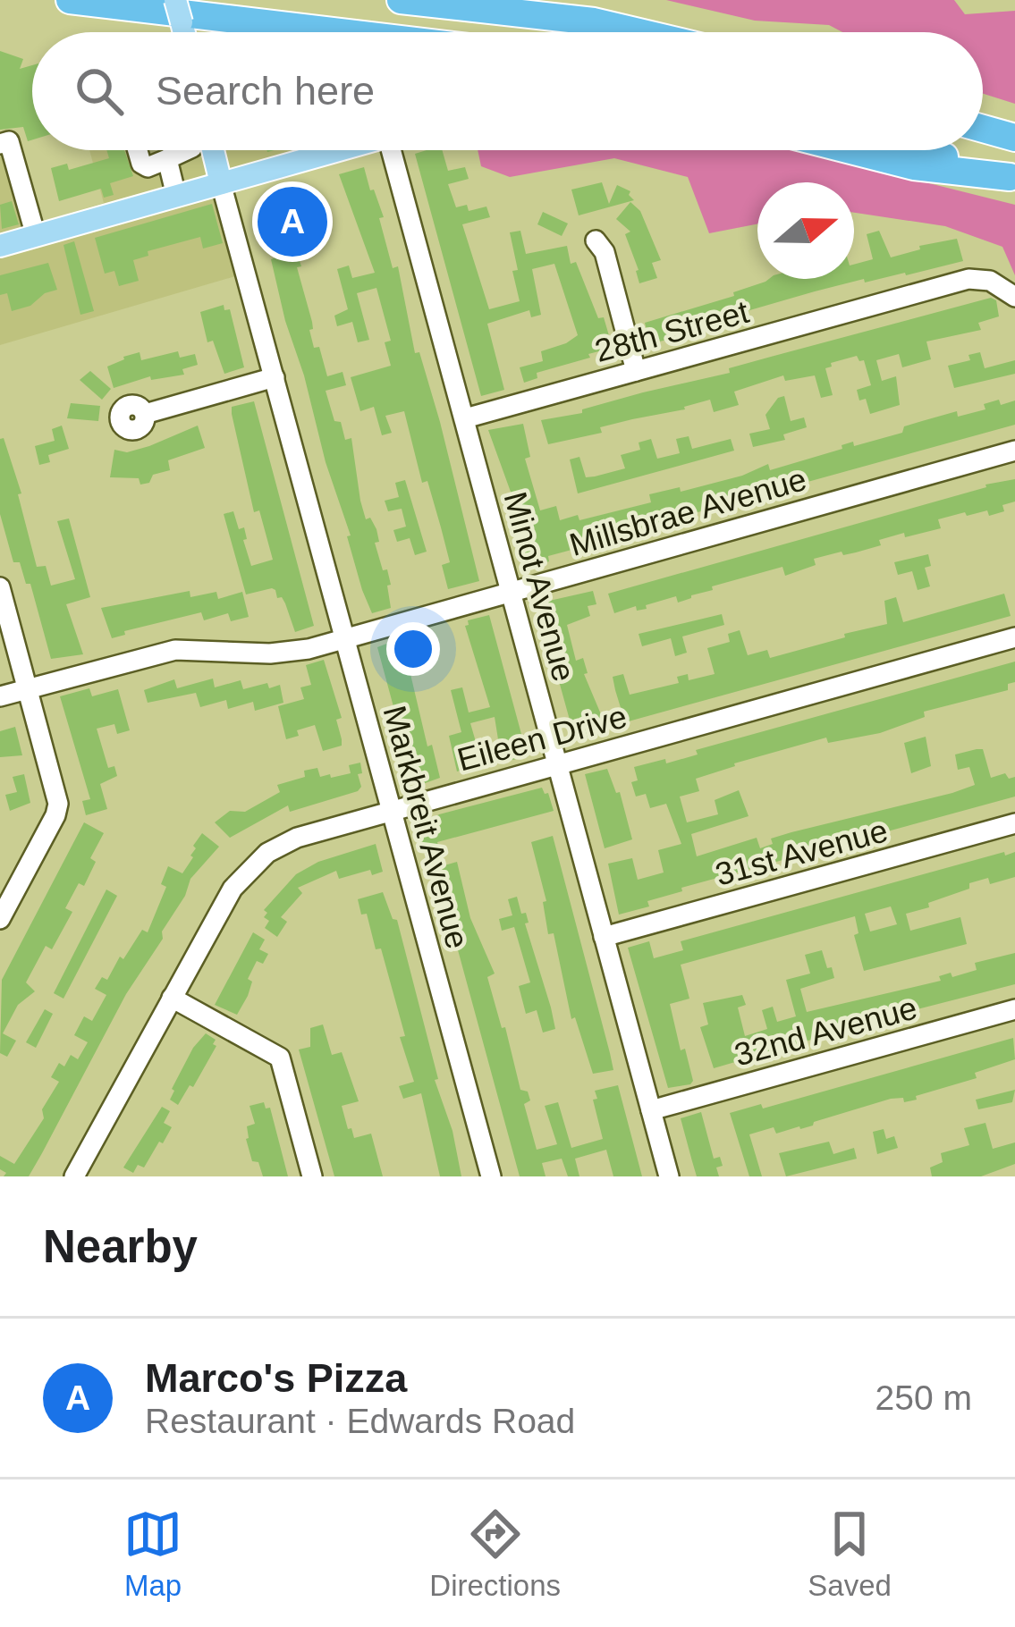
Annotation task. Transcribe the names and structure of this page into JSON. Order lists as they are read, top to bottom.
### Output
{
  "streets": {
    "street": [
      "28th Street",
      "Millsbrae Avenue",
      "Minot Avenue",
      "Eileen Drive",
      "Markbreit Avenue",
      "31st Avenue",
      "32nd Avenue"
    ]
  },
  "crossings": [
    ["28th Street", "Minot Avenue"],
    ["Millsbrae Avenue", "Minot Avenue"],
    ["Millsbrae Avenue", "Markbreit Avenue"],
    ["Minot Avenue", "Eileen Drive"],
    ["Minot Avenue", "31st Avenue"],
    ["Minot Avenue", "32nd Avenue"],
    ["Eileen Drive", "Markbreit Avenue"]
  ],
  "north": "right",
  "page": {
    "search": "Search here",
    "pins": "A",
    "heading": "Nearby",
    "list": [
      {
        "mark": "A",
        "name": "Marco's Pizza",
        "note": "Restaurant · Edwards Road",
        "value": "250 m"
      }
    ],
    "nav": ["Map", "Directions", "Saved"]
  }
}
